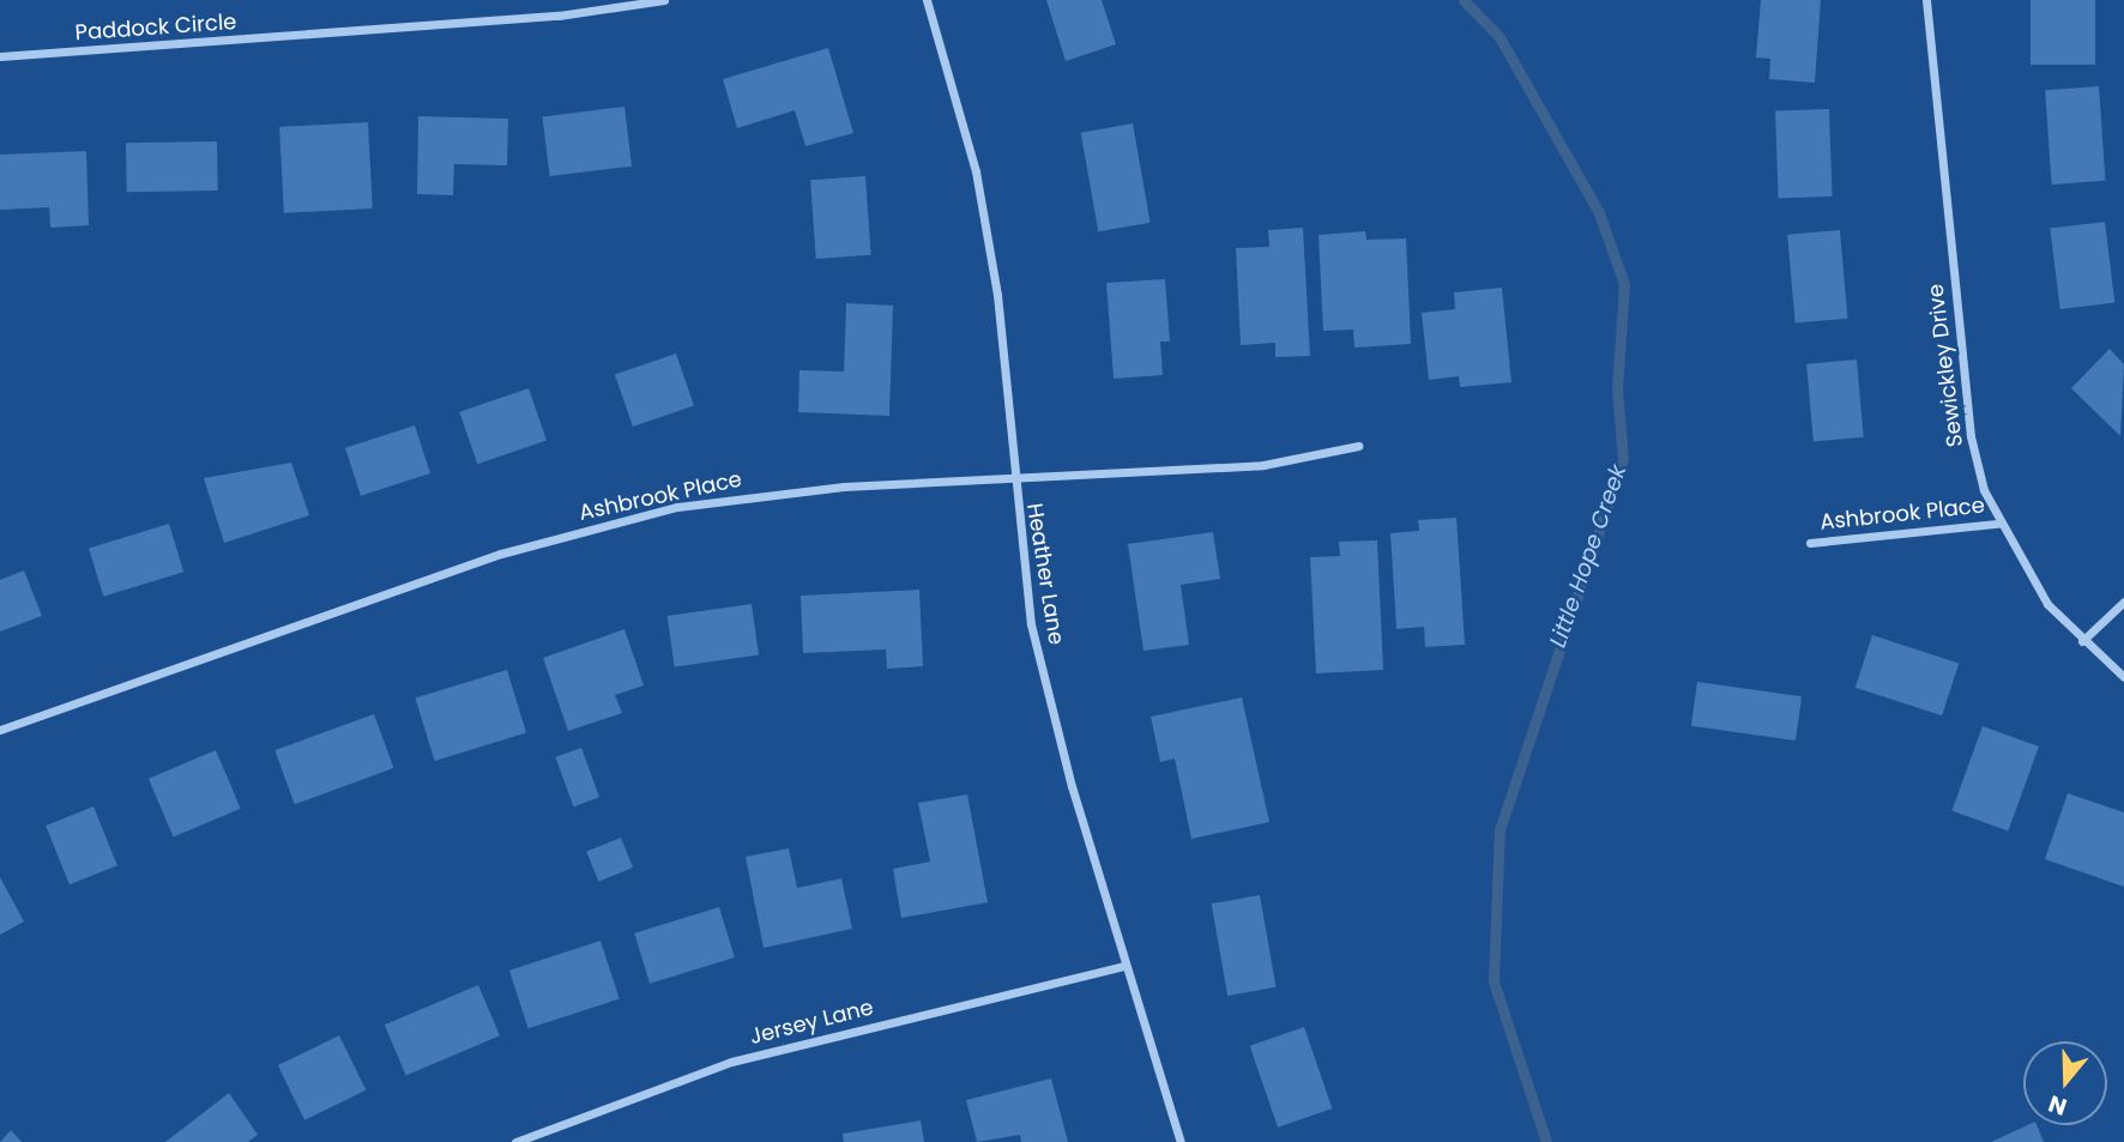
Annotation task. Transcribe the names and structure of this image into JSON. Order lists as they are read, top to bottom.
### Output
{
  "streets": {
    "street": [
      "Paddock Circle",
      "Sewickley Drive",
      "Ashbrook Place",
      "Heather Lane",
      "Jersey Lane"
    ]
  },
  "crossings": [
    ["Sewickley Drive", "Ashbrook Place"],
    ["Ashbrook Place", "Heather Lane"],
    ["Heather Lane", "Jersey Lane"]
  ],
  "water": ["Little Hope Creek"],
  "north": "bottom"
}
